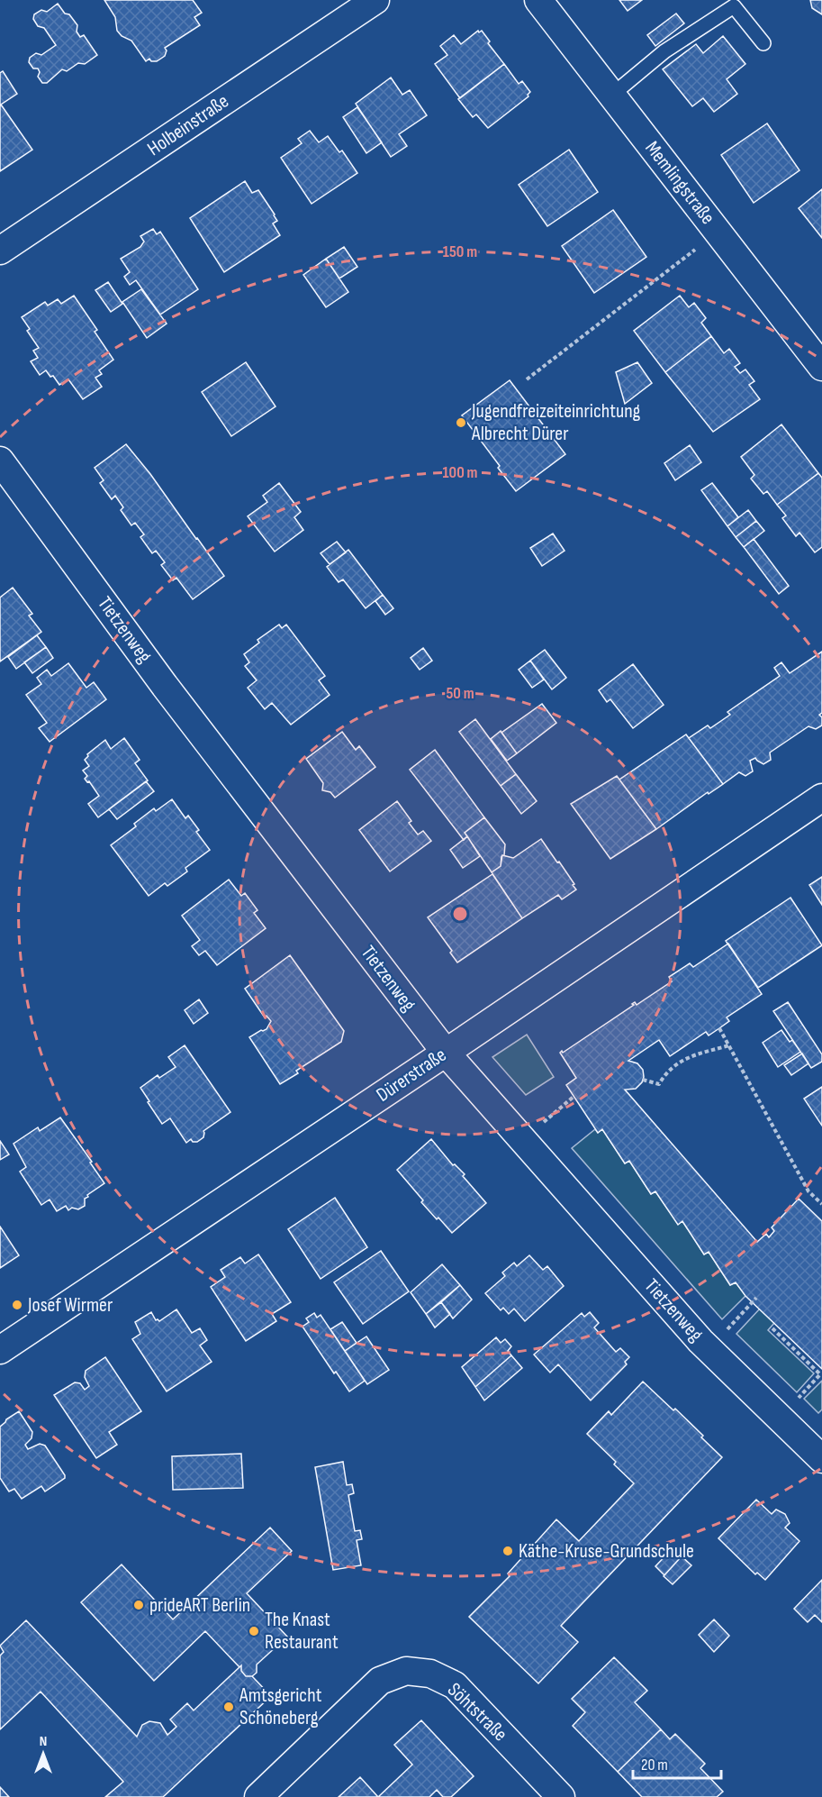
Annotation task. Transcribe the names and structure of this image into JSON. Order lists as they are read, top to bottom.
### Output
{
  "streets": {
    "street": [
      "Holbeinstraße",
      "Memlingstraße",
      "Tietzenweg",
      "Dürerstraße",
      "Söhtstraße"
    ]
  },
  "crossings": [
    ["Tietzenweg", "Dürerstraße"]
  ],
  "places": [
    "Jugendfreizeiteinrichtung Albrecht Dürer",
    "Josef Wirmer",
    "Käthe-Kruse-Grundschule",
    "prideART Berlin",
    "The Knast Restaurant",
    "Amtsgericht Schöneberg"
  ],
  "scale_bar": "20 m",
  "north": "top",
  "rings": ["150 m", "100 m", "50 m"]
}
